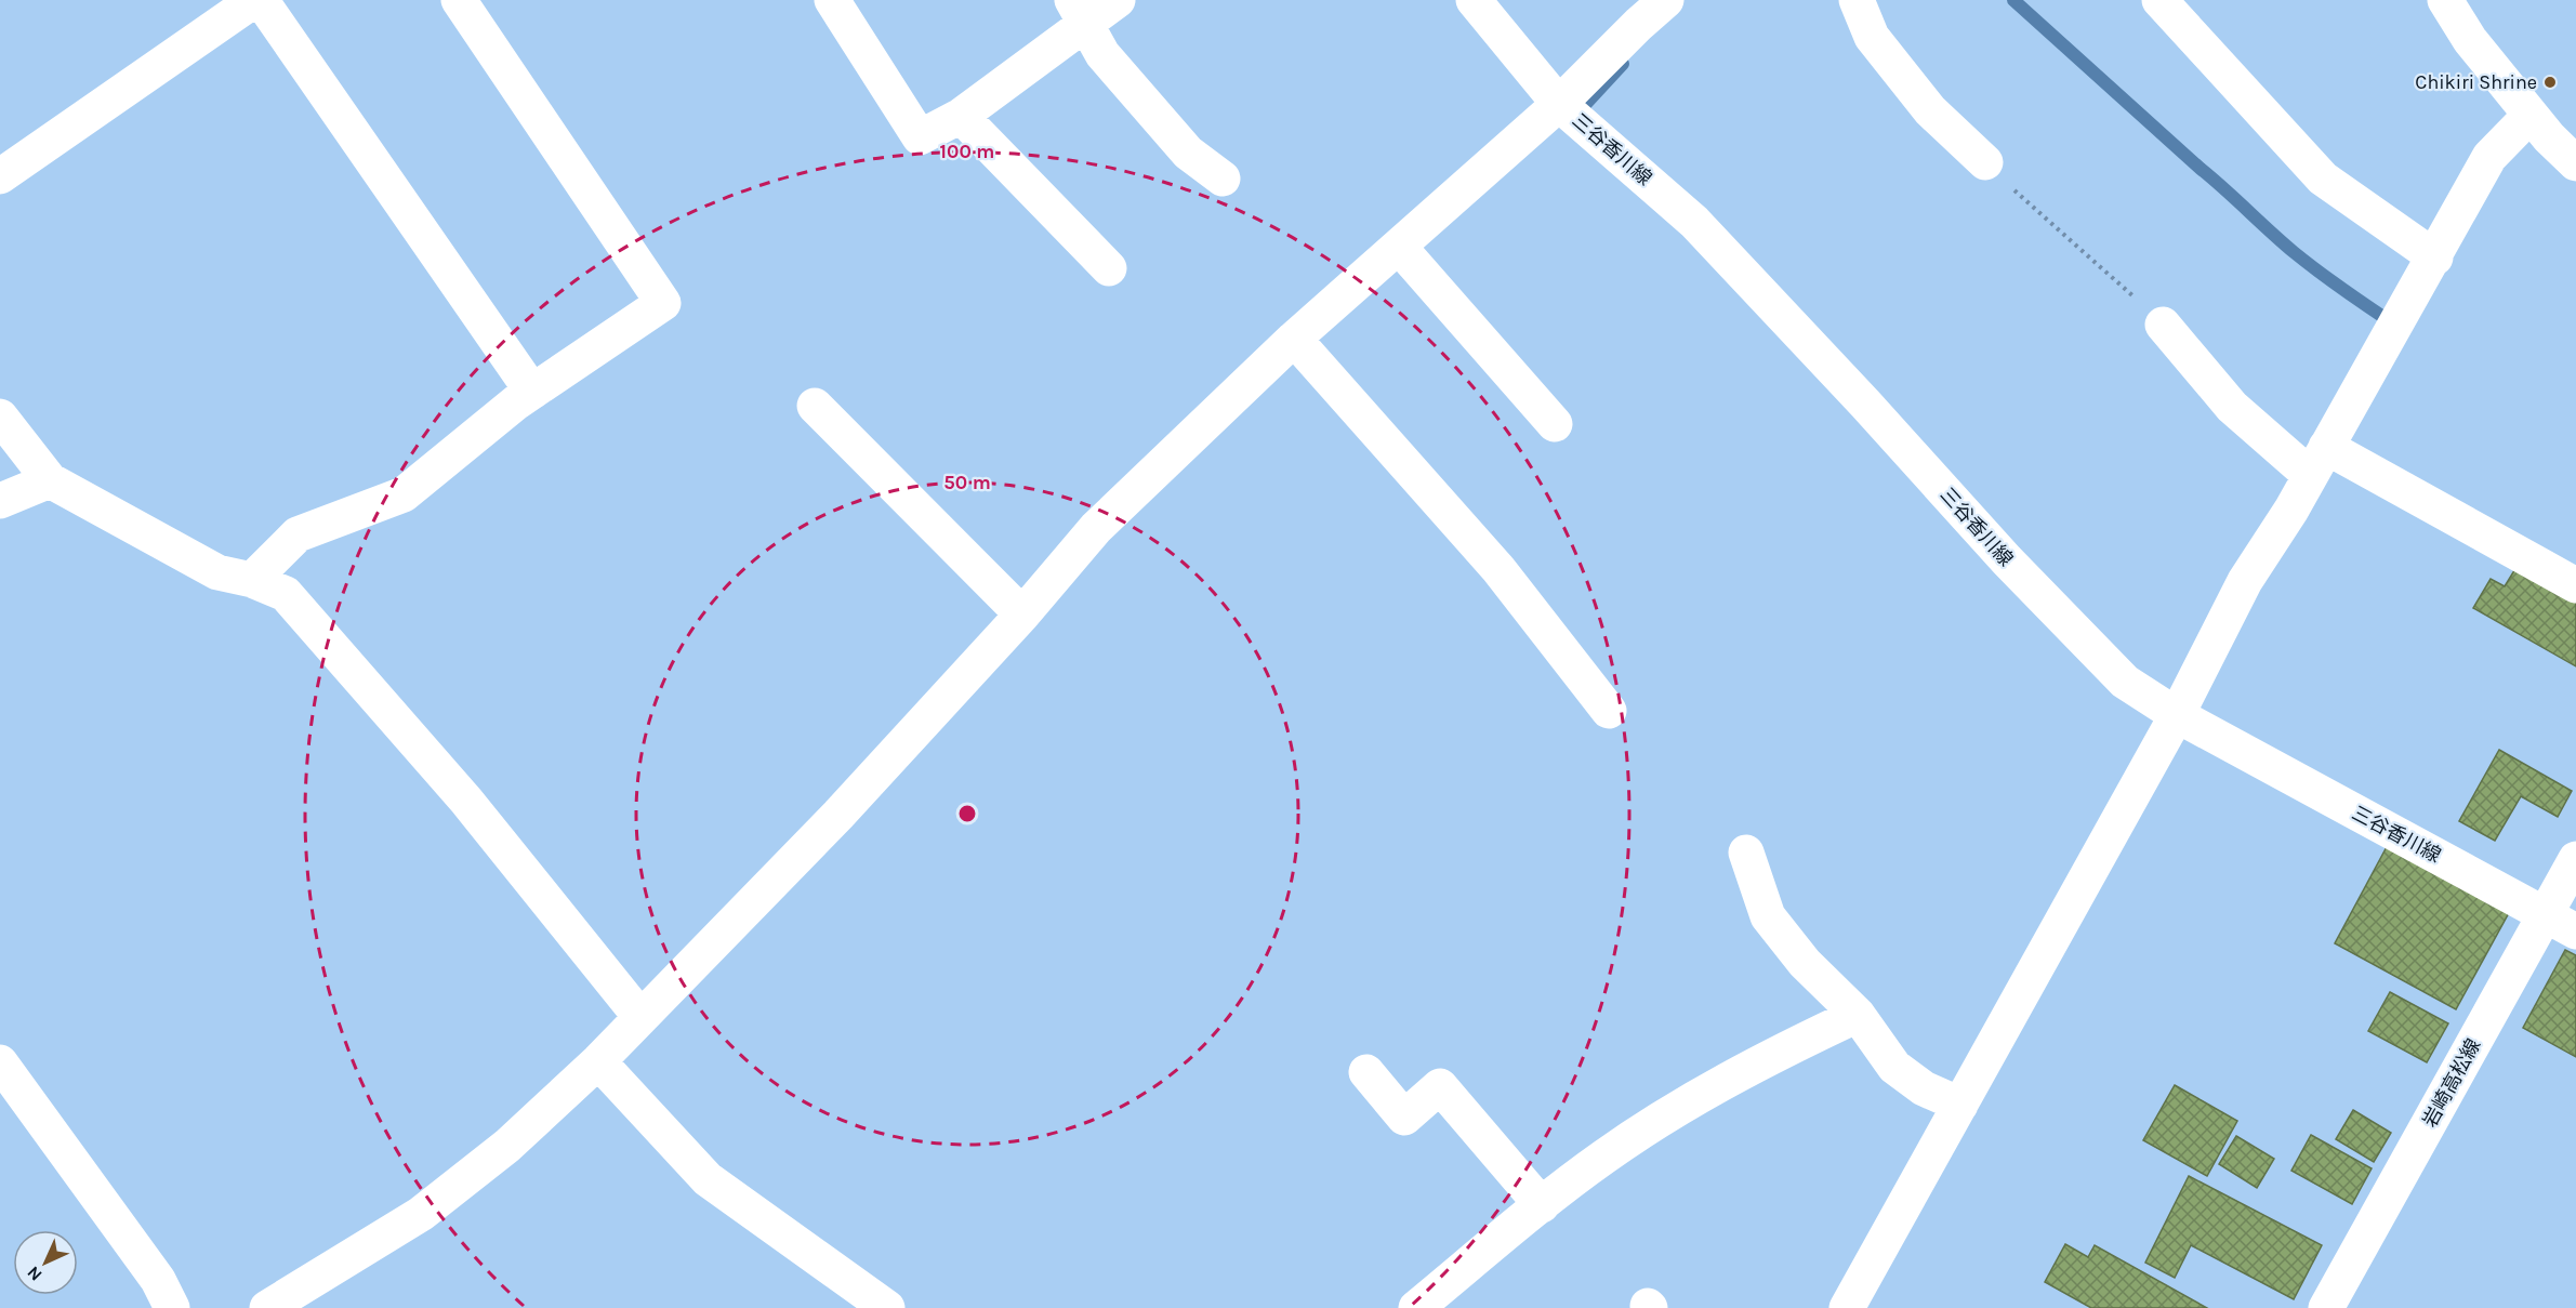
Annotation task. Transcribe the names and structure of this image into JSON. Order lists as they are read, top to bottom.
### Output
{
  "streets": {
    "street": ["三谷香川線", "岩崎高松線"]
  },
  "crossings": [
    ["三谷香川線", "岩崎高松線"]
  ],
  "places": ["Chikiri Shrine"],
  "north": "bottom left",
  "rings": ["100 m", "50 m"]
}
